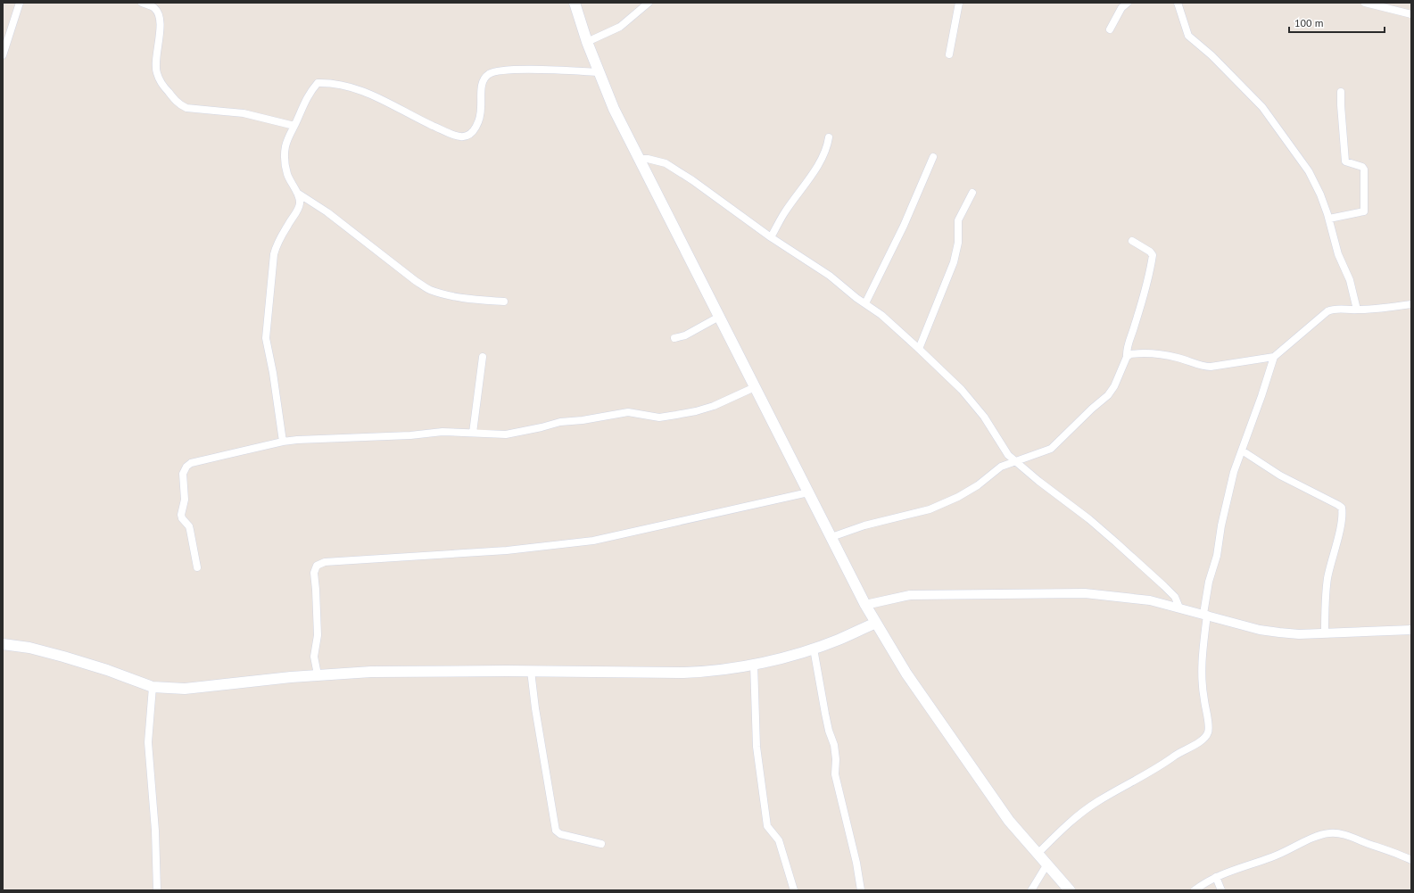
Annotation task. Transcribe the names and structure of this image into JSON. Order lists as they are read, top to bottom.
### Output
{
  "scale_bar": "100 m"
}
